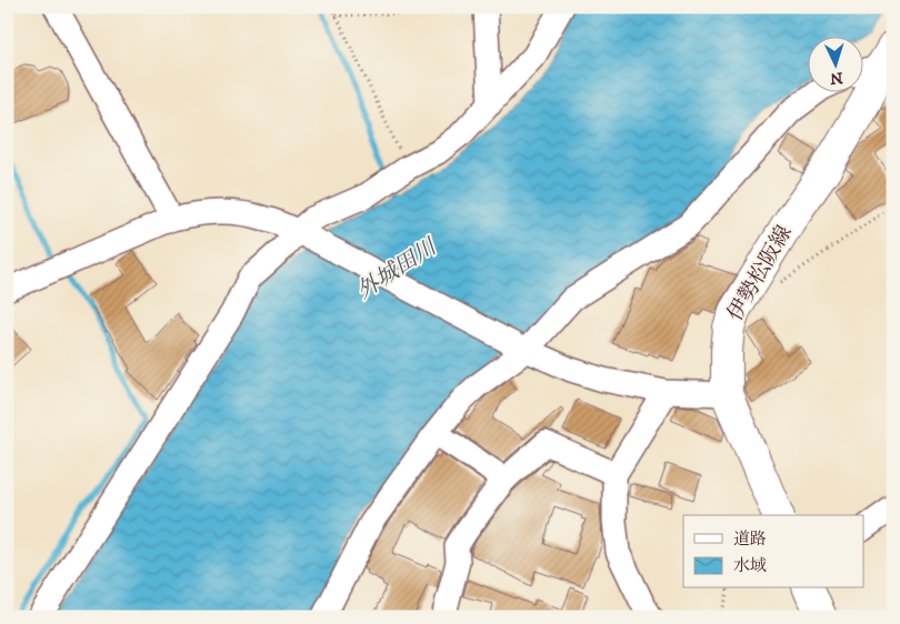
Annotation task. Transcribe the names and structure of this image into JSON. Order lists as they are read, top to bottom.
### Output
{
  "streets": {
    "main road": ["伊勢松阪線"]
  },
  "water": ["外城田川"],
  "legend": ["道路", "水域"],
  "north": "bottom"
}
